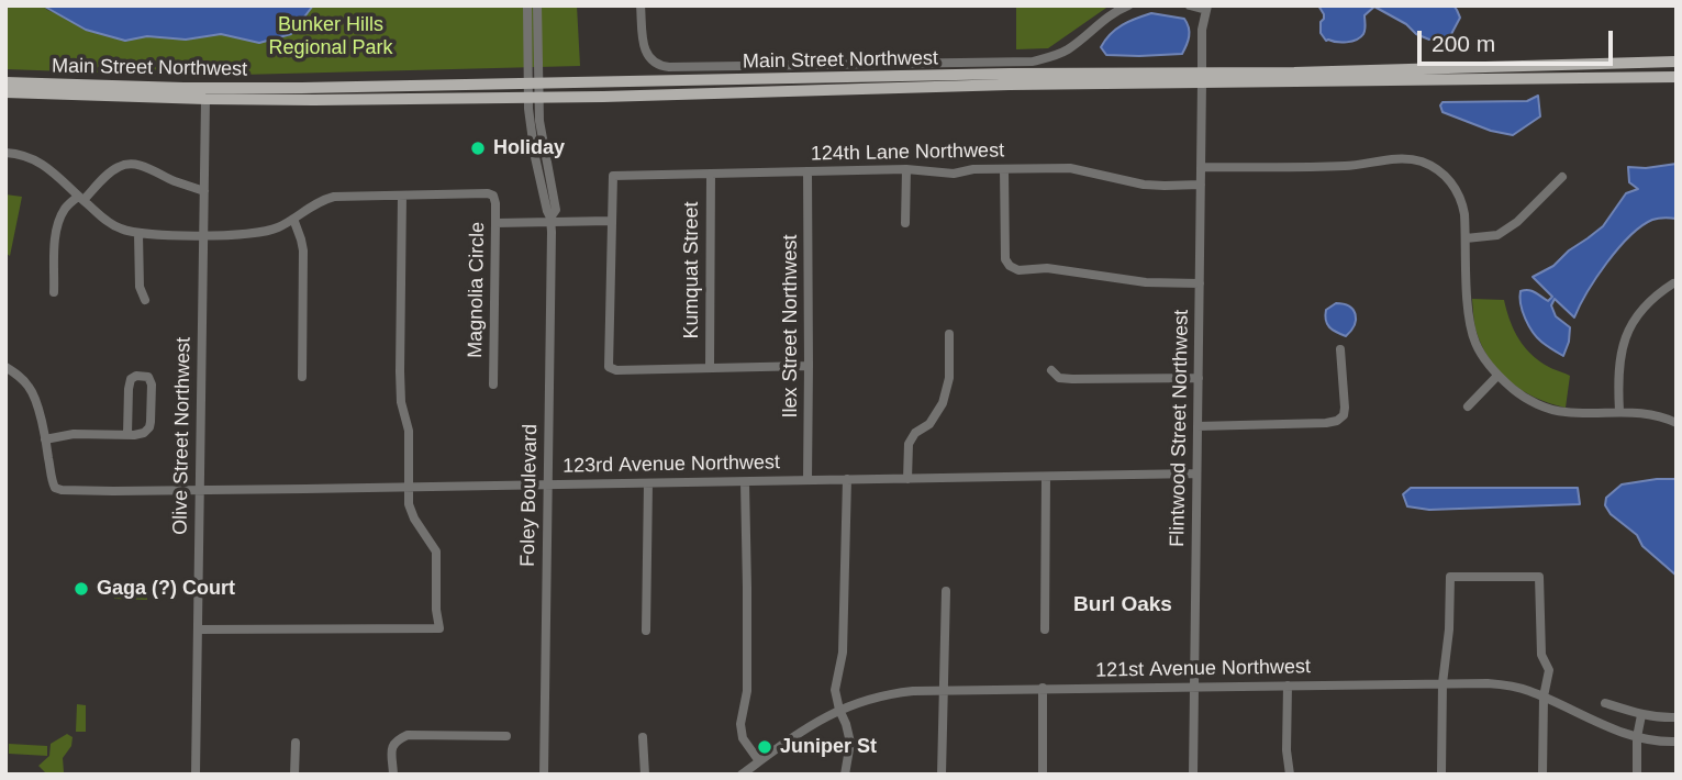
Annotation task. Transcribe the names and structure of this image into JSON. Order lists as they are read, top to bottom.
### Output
{
  "streets": {
    "main road": ["Main Street Northwest"],
    "street": [
      "124th Lane Northwest",
      "Kumquat Street",
      "Magnolia Circle",
      "Ilex Street Northwest",
      "Flintwood Street Northwest",
      "Olive Street Northwest",
      "123rd Avenue Northwest",
      "Foley Boulevard",
      "121st Avenue Northwest"
    ]
  },
  "crossings": [
    ["Main Street Northwest", "Flintwood Street Northwest"],
    ["Main Street Northwest", "Olive Street Northwest"],
    ["Main Street Northwest", "Foley Boulevard"],
    ["124th Lane Northwest", "Kumquat Street"],
    ["124th Lane Northwest", "Ilex Street Northwest"],
    ["124th Lane Northwest", "Flintwood Street Northwest"],
    ["Ilex Street Northwest", "123rd Avenue Northwest"],
    ["Flintwood Street Northwest", "123rd Avenue Northwest"],
    ["Flintwood Street Northwest", "121st Avenue Northwest"],
    ["Olive Street Northwest", "123rd Avenue Northwest"],
    ["123rd Avenue Northwest", "Foley Boulevard"]
  ],
  "districts": ["Burl Oaks"],
  "parks": ["Bunker Hills Regional Park"],
  "places": ["Holiday", "Gaga (?) Court", "Juniper St"],
  "scale_bar": "200 m"
}
